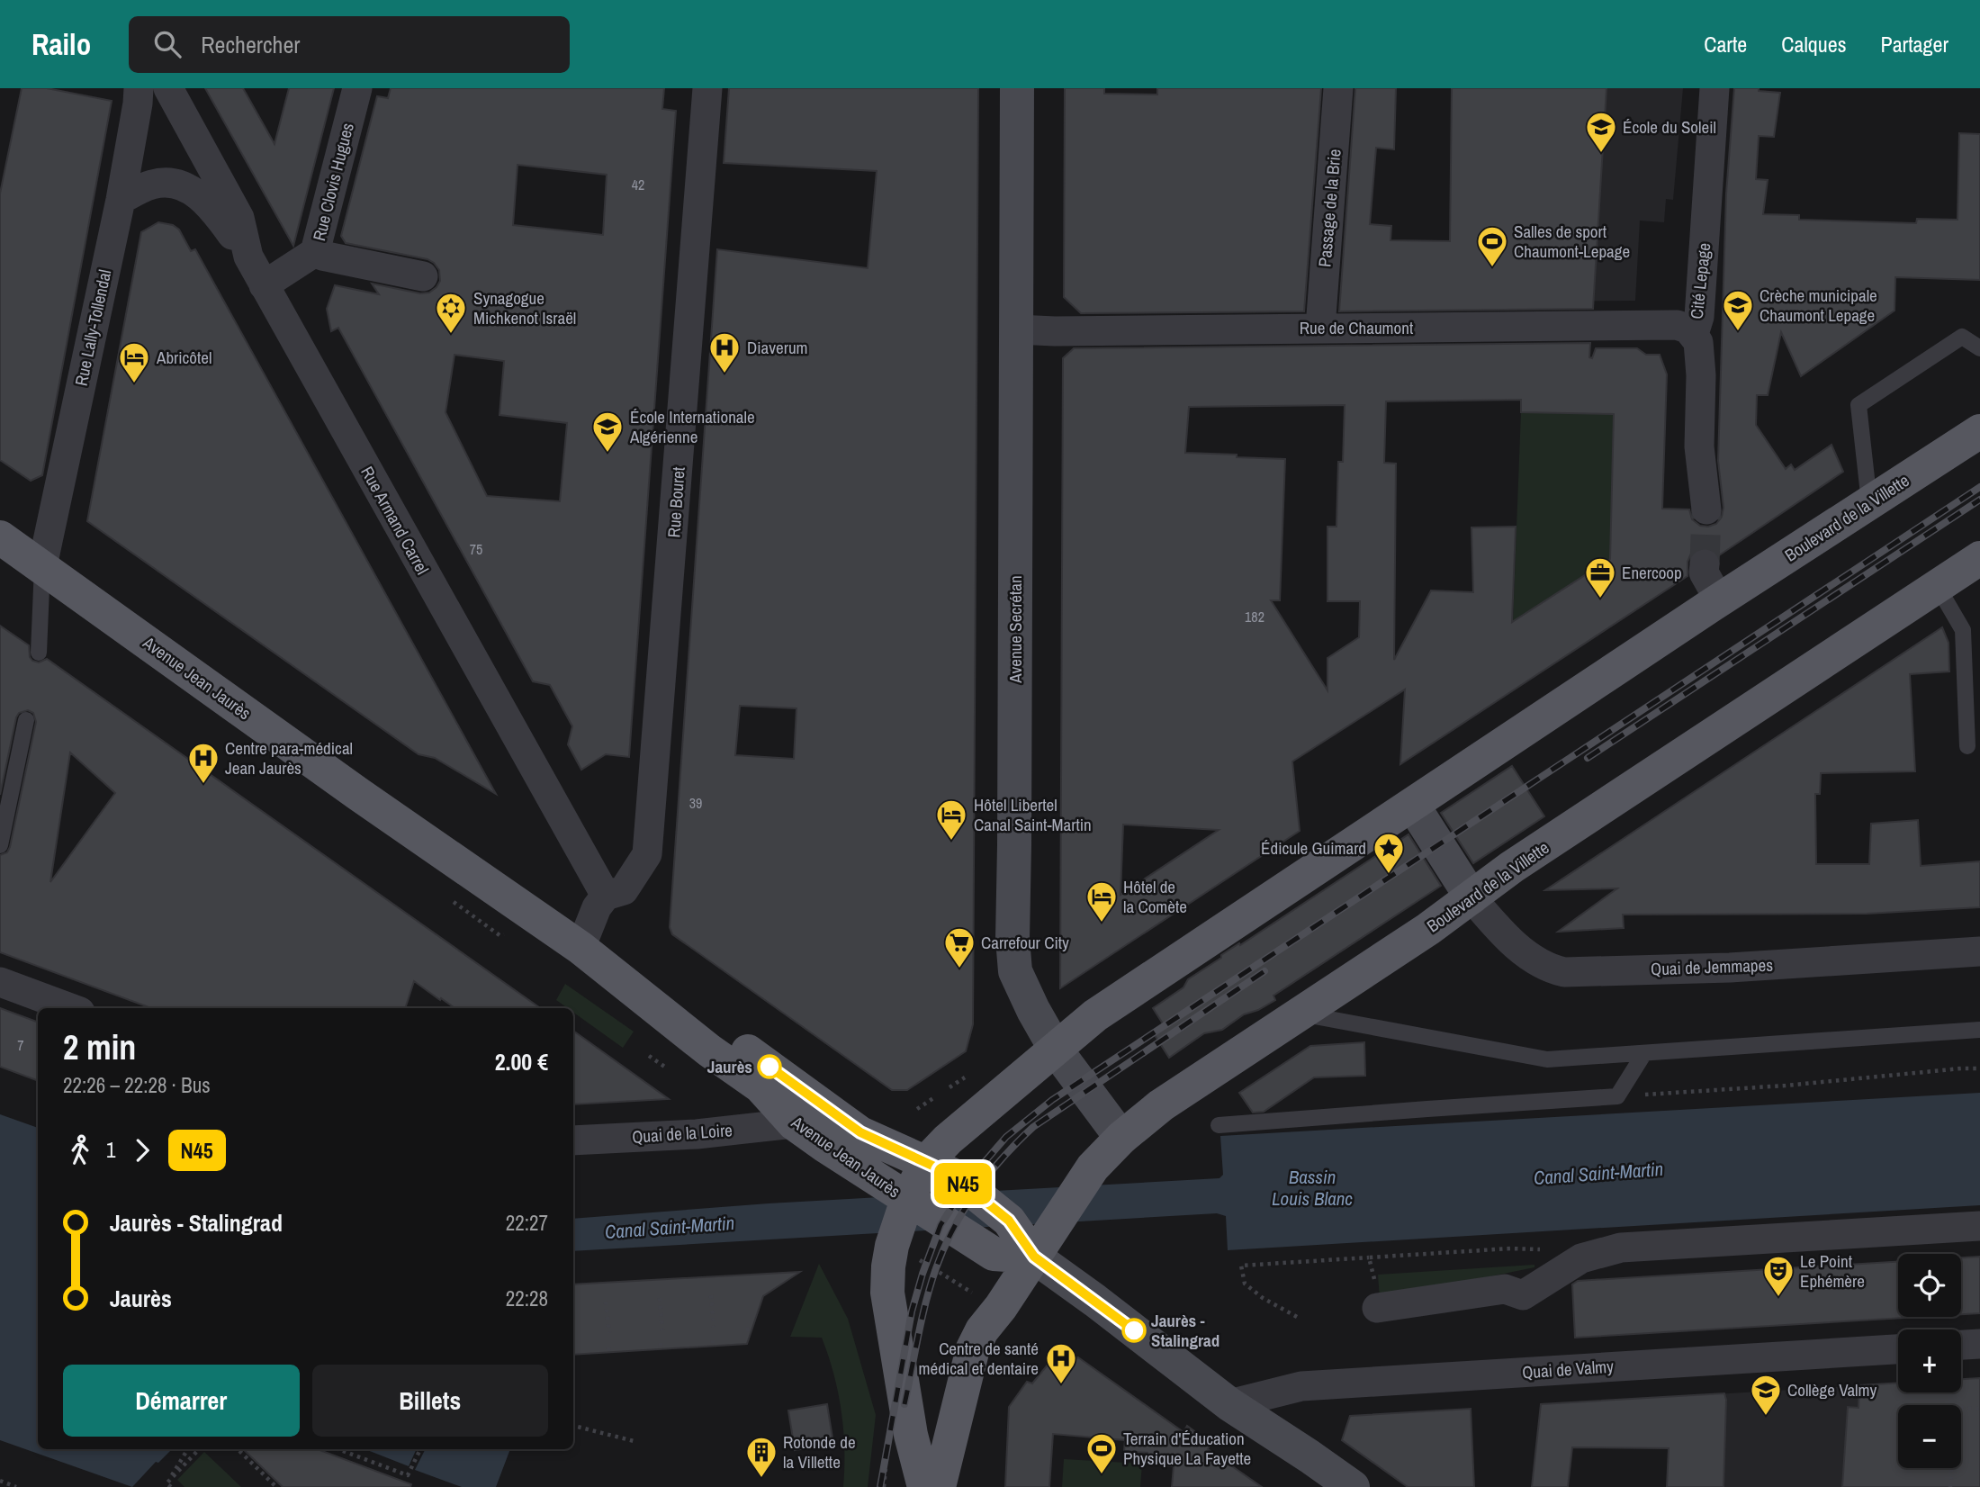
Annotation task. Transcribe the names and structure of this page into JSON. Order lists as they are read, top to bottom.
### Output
{
  "streets": {
    "main road": [
      "Boulevard de la Villette",
      "Avenue Secrétan",
      "Avenue Jean Jaurès",
      "Quai de Jemmapes"
    ],
    "street": [
      "Rue Clovis Hugues",
      "Passage de la Brie",
      "Cité Lepage",
      "Rue Lally-Tollendal",
      "Rue de Chaumont",
      "Rue Bouret",
      "Rue Armand Carrel",
      "Quai de la Loire",
      "Quai de Valmy"
    ]
  },
  "crossings": [
    ["Rue Clovis Hugues", "Rue Armand Carrel"],
    ["Passage de la Brie", "Rue de Chaumont"],
    ["Cité Lepage", "Rue de Chaumont"],
    ["Rue Lally-Tollendal", "Avenue Jean Jaurès"],
    ["Rue de Chaumont", "Avenue Secrétan"],
    ["Rue Bouret", "Rue Armand Carrel"],
    ["Boulevard de la Villette", "Avenue Secrétan"],
    ["Boulevard de la Villette", "Avenue Jean Jaurès"],
    ["Boulevard de la Villette", "Quai de Jemmapes"],
    ["Avenue Jean Jaurès", "Quai de la Loire"]
  ],
  "water": ["Canal Saint-Martin", "Bassin Louis Blanc"],
  "places": {
    "school or university": [
      "École du Soleil",
      "Crèche municipale Chaumont Lepage",
      "École Internationale Algérienne",
      "Collège Valmy"
    ],
    "sports": ["Salles de sport Chaumont-Lepage", "Terrain d'Éducation Physique La Fayette"],
    "synagogue": ["Synagogue Michkenot Israël"],
    "hospital": ["Diaverum", "Centre para-médical Jean Jaurès", "Centre de santé médical et dentaire"],
    "hotel": ["Abricôtel", "Hôtel Libertel Canal Saint-Martin", "Hôtel de la Comète"],
    "office": ["Enercoop"],
    "place": ["Édicule Guimard"],
    "supermarket": ["Carrefour City"],
    "other": ["Jaurès", "Jaurès - Stalingrad"],
    "theatre": ["Le Point Ephémère"],
    "building": ["Rotonde de la Villette"]
  },
  "lines": ["bus line N45"],
  "house_numbers": [
    "42",
    "75",
    "182",
    "39",
    "7"
  ],
  "page": {
    "header": "Railo",
    "search": "Rechercher",
    "nav": ["Carte", "Calques", "Partager"],
    "on_map": "N45",
    "heading": ["2 min", "22:26 – 22:28 · Bus", "2.00 €"],
    "legs": ["1", "N45"],
    "list": [
      {
        "name": "Jaurès - Stalingrad",
        "value": "22:27"
      },
      {
        "name": "Jaurès",
        "value": "22:28"
      }
    ],
    "map_buttons": ["+", "−"],
    "buttons": ["Démarrer", "Billets"]
  }
}
